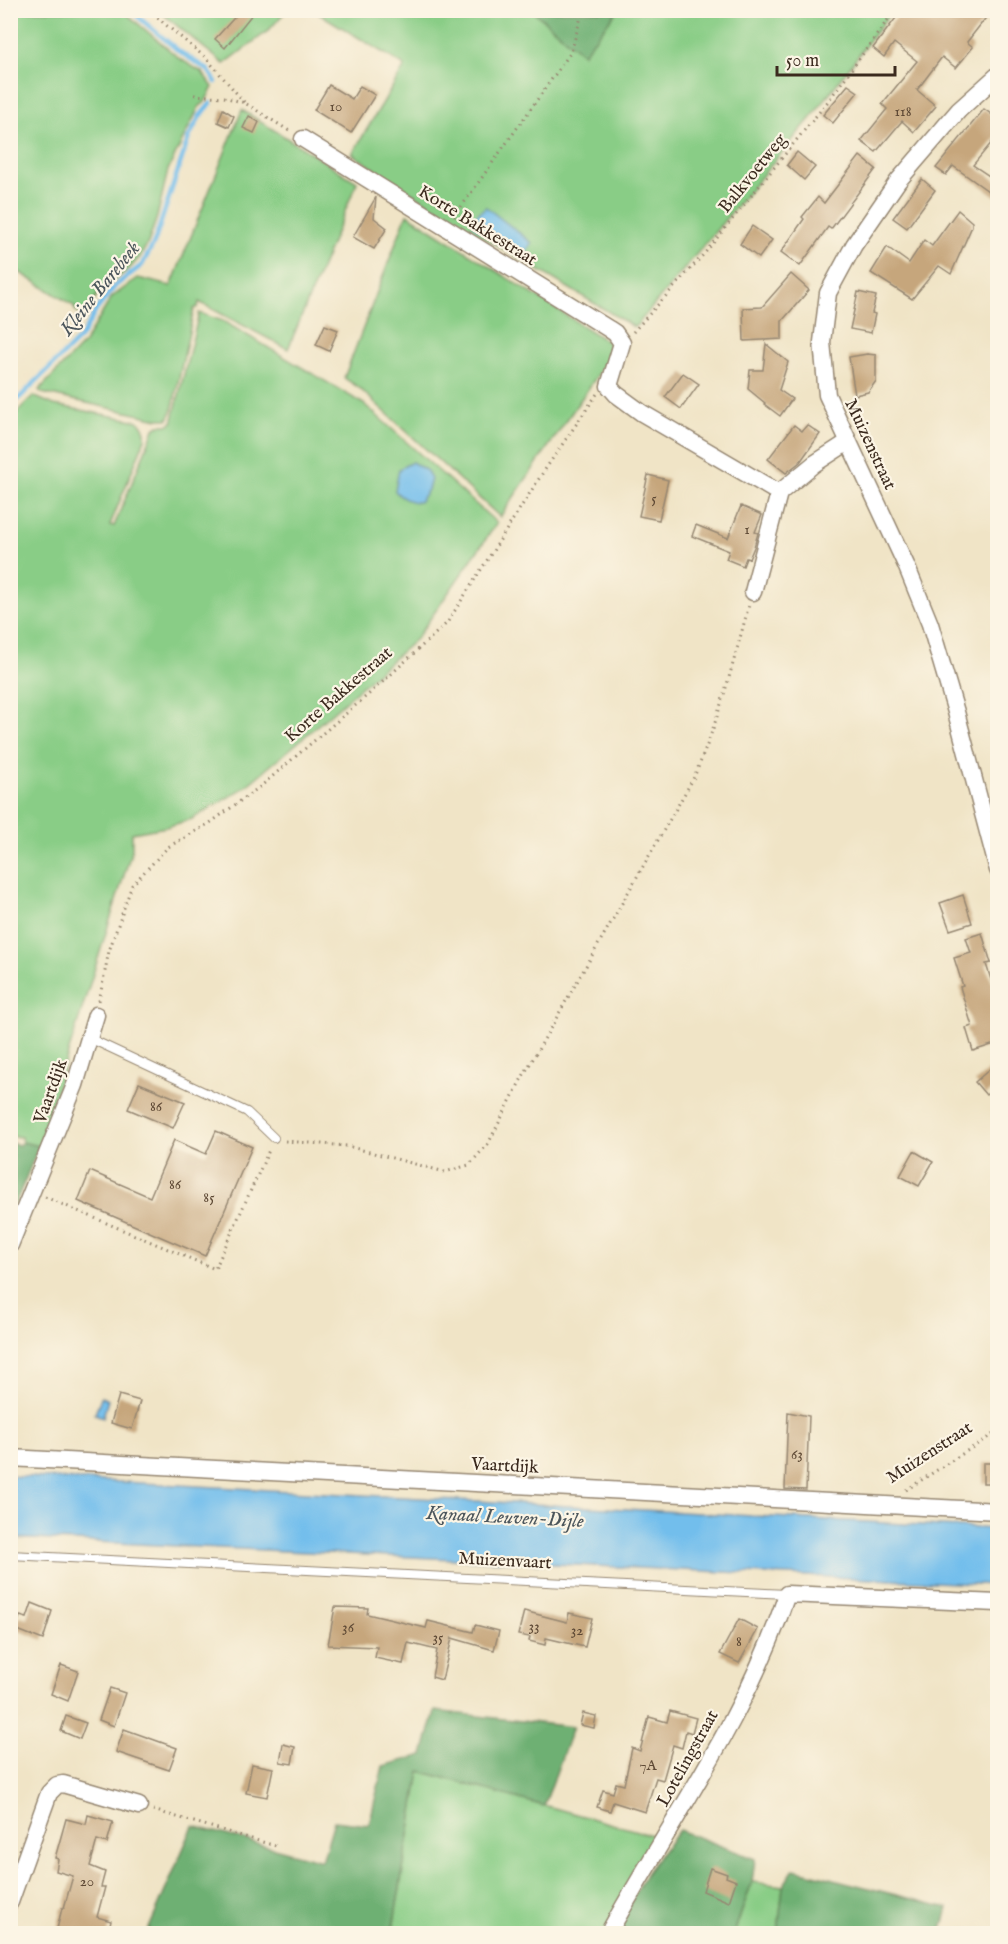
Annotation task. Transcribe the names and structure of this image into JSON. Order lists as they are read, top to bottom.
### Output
{
  "streets": {
    "street": [
      "Korte Bakkestraat",
      "Muizenstraat",
      "Vaartdijk",
      "Muizenvaart",
      "Lotelingstraat"
    ],
    "path": ["Balkvoetweg"]
  },
  "crossings": [
    ["Balkvoetweg", "Korte Bakkestraat"],
    ["Korte Bakkestraat", "Vaartdijk"],
    ["Muizenstraat", "Vaartdijk"],
    ["Muizenvaart", "Lotelingstraat"]
  ],
  "water": ["Kleine Barebeek", "Kanaal Leuven-Dijle"],
  "house_numbers": [
    "10",
    "118",
    "5",
    "1",
    "86",
    "86",
    "85",
    "63",
    "33",
    "36",
    "32",
    "35",
    "8",
    "7A",
    "20"
  ],
  "scale_bar": "50 m"
}
